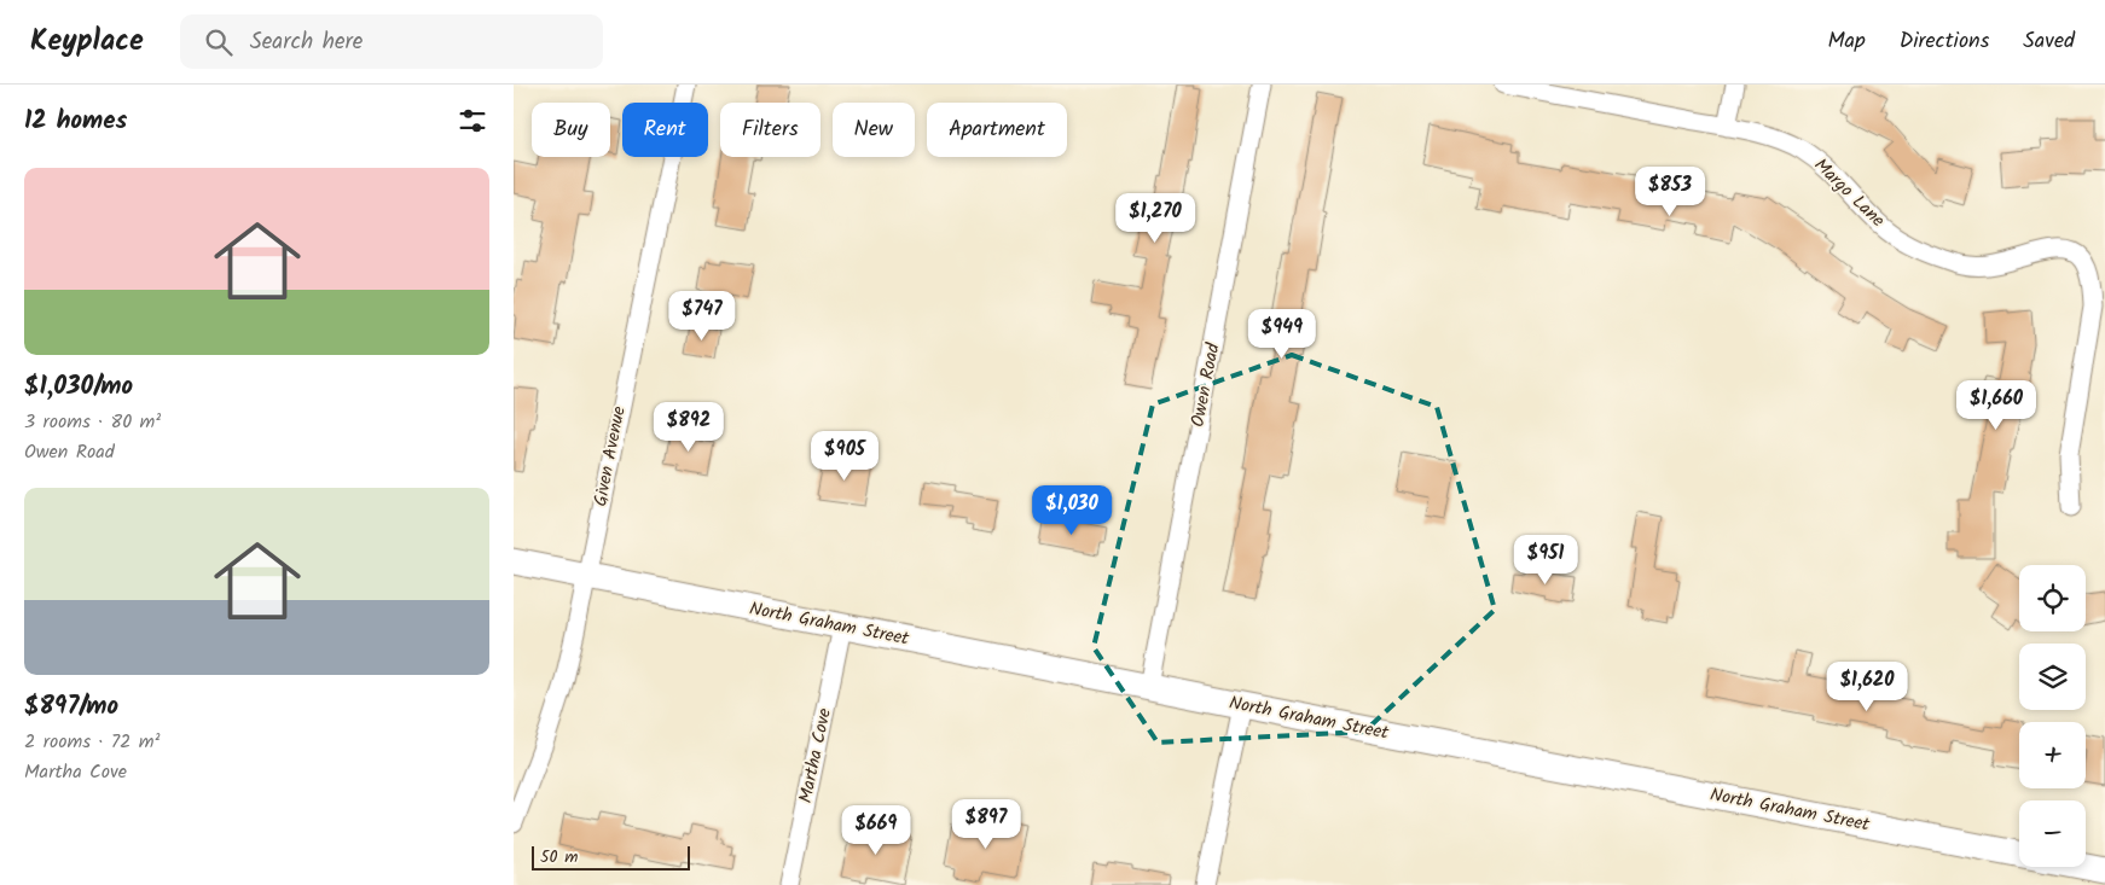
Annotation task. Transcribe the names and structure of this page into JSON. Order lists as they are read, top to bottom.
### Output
{
  "streets": {
    "main road": ["North Graham Street"],
    "street": [
      "Margo Lane",
      "Owen Road",
      "Given Avenue",
      "Martha Cove"
    ]
  },
  "crossings": [
    ["Owen Road", "North Graham Street"],
    ["Given Avenue", "North Graham Street"],
    ["North Graham Street", "Martha Cove"]
  ],
  "scale_bar": "50 m",
  "page": {
    "header": "Keyplace",
    "search": "Search here",
    "nav": ["Map", "Directions", "Saved"],
    "heading": "12 homes",
    "chip": [
      "Buy",
      "Rent",
      "Filters",
      "New",
      "Apartment"
    ],
    "list": [
      {
        "name": "$1,030/mo",
        "note": "3 rooms · 80 m² · Owen Road"
      },
      {
        "name": "$897/mo",
        "note": "2 rooms · 72 m² · Martha Cove"
      }
    ],
    "price": [
      "$853",
      "$1,270",
      "$747",
      "$949",
      "$1,660",
      "$892",
      "$905",
      "$1,030",
      "$951",
      "$1,620",
      "$897",
      "$669"
    ],
    "map_buttons": ["+", "−"],
    "scale": "50 m"
  }
}
